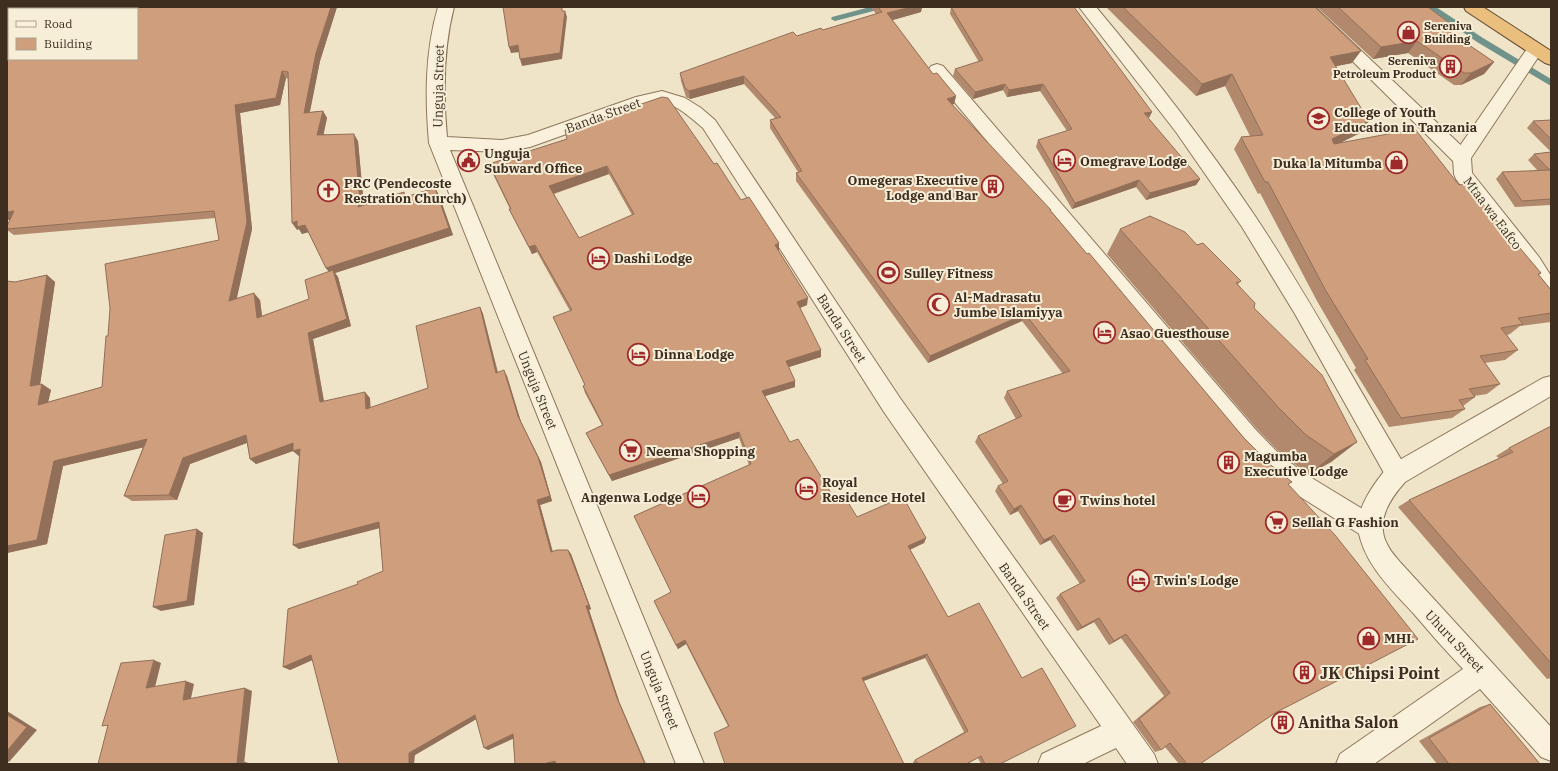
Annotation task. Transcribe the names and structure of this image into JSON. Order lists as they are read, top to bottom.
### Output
{
  "streets": {
    "street": [
      "Unguja Street",
      "Banda Street",
      "Mtaa wa Eafco",
      "Uhuru Street"
    ]
  },
  "crossings": [
    ["Unguja Street", "Banda Street"]
  ],
  "places": {
    "shop": ["Sereniva Building", "Duka la Mitumba", "MHL"],
    "building": [
      "Sereniva Petroleum Product",
      "Omegeras Executive Lodge and Bar",
      "Magumba Executive Lodge",
      "JK Chipsi Point",
      "Anitha Salon"
    ],
    "school or university": ["College of Youth Education in Tanzania"],
    "public building": ["Unguja Subward Office"],
    "hotel": [
      "Omegrave Lodge",
      "Dashi Lodge",
      "Asao Guesthouse",
      "Dinna Lodge",
      "Royal Residence Hotel",
      "Angenwa Lodge",
      "Twin's Lodge"
    ],
    "church": ["PRC (Pendecoste Restration Church)"],
    "sports": ["Sulley Fitness"],
    "mosque": ["Al-Madrasatu Jumbe Islamiyya"],
    "supermarket": ["Neema Shopping", "Sellah G Fashion"],
    "cafe": ["Twins hotel"]
  },
  "legend": ["Road", "Building"]
}
